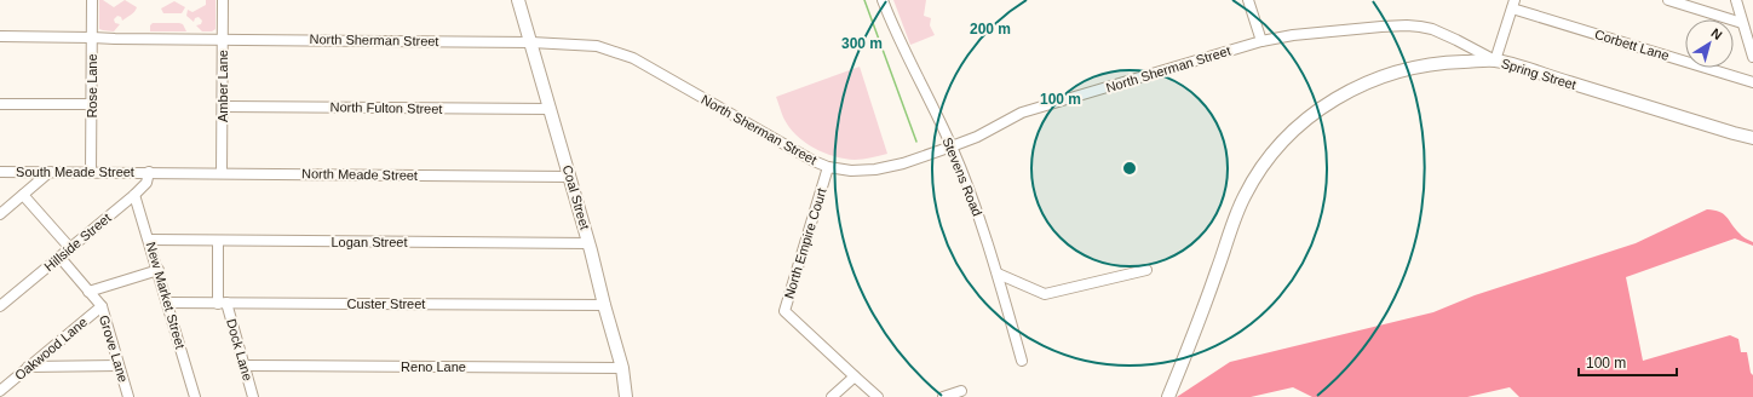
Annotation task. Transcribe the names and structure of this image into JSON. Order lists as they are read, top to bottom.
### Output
{
  "streets": {
    "main road": ["Spring Street", "Coal Street"],
    "street": [
      "North Sherman Street",
      "Corbett Lane",
      "Rose Lane",
      "Amber Lane",
      "North Fulton Street",
      "South Meade Street",
      "North Meade Street",
      "Stevens Road",
      "Hillside Street",
      "Logan Street",
      "North Empire Court",
      "New Market Street",
      "Custer Street",
      "Oakwood Lane",
      "Grove Lane",
      "Dock Lane",
      "Reno Lane"
    ]
  },
  "crossings": [
    ["North Sherman Street", "Spring Street"],
    ["North Sherman Street", "Rose Lane"],
    ["North Sherman Street", "Amber Lane"],
    ["North Sherman Street", "Stevens Road"],
    ["North Sherman Street", "Coal Street"],
    ["North Sherman Street", "North Empire Court"],
    ["Rose Lane", "South Meade Street"],
    ["Amber Lane", "North Fulton Street"],
    ["Amber Lane", "North Meade Street"],
    ["North Fulton Street", "Coal Street"],
    ["South Meade Street", "North Meade Street"],
    ["South Meade Street", "Hillside Street"],
    ["North Meade Street", "Coal Street"],
    ["North Meade Street", "Hillside Street"],
    ["Coal Street", "Logan Street"],
    ["Coal Street", "Custer Street"],
    ["Coal Street", "Reno Lane"],
    ["Hillside Street", "New Market Street"],
    ["Hillside Street", "Grove Lane"],
    ["Logan Street", "New Market Street"],
    ["Logan Street", "Dock Lane"],
    ["New Market Street", "Custer Street"],
    ["Custer Street", "Dock Lane"],
    ["Oakwood Lane", "Grove Lane"],
    ["Dock Lane", "Reno Lane"]
  ],
  "scale_bar": "100 m",
  "north": "top right",
  "rings": ["200 m", "300 m", "100 m"]
}
